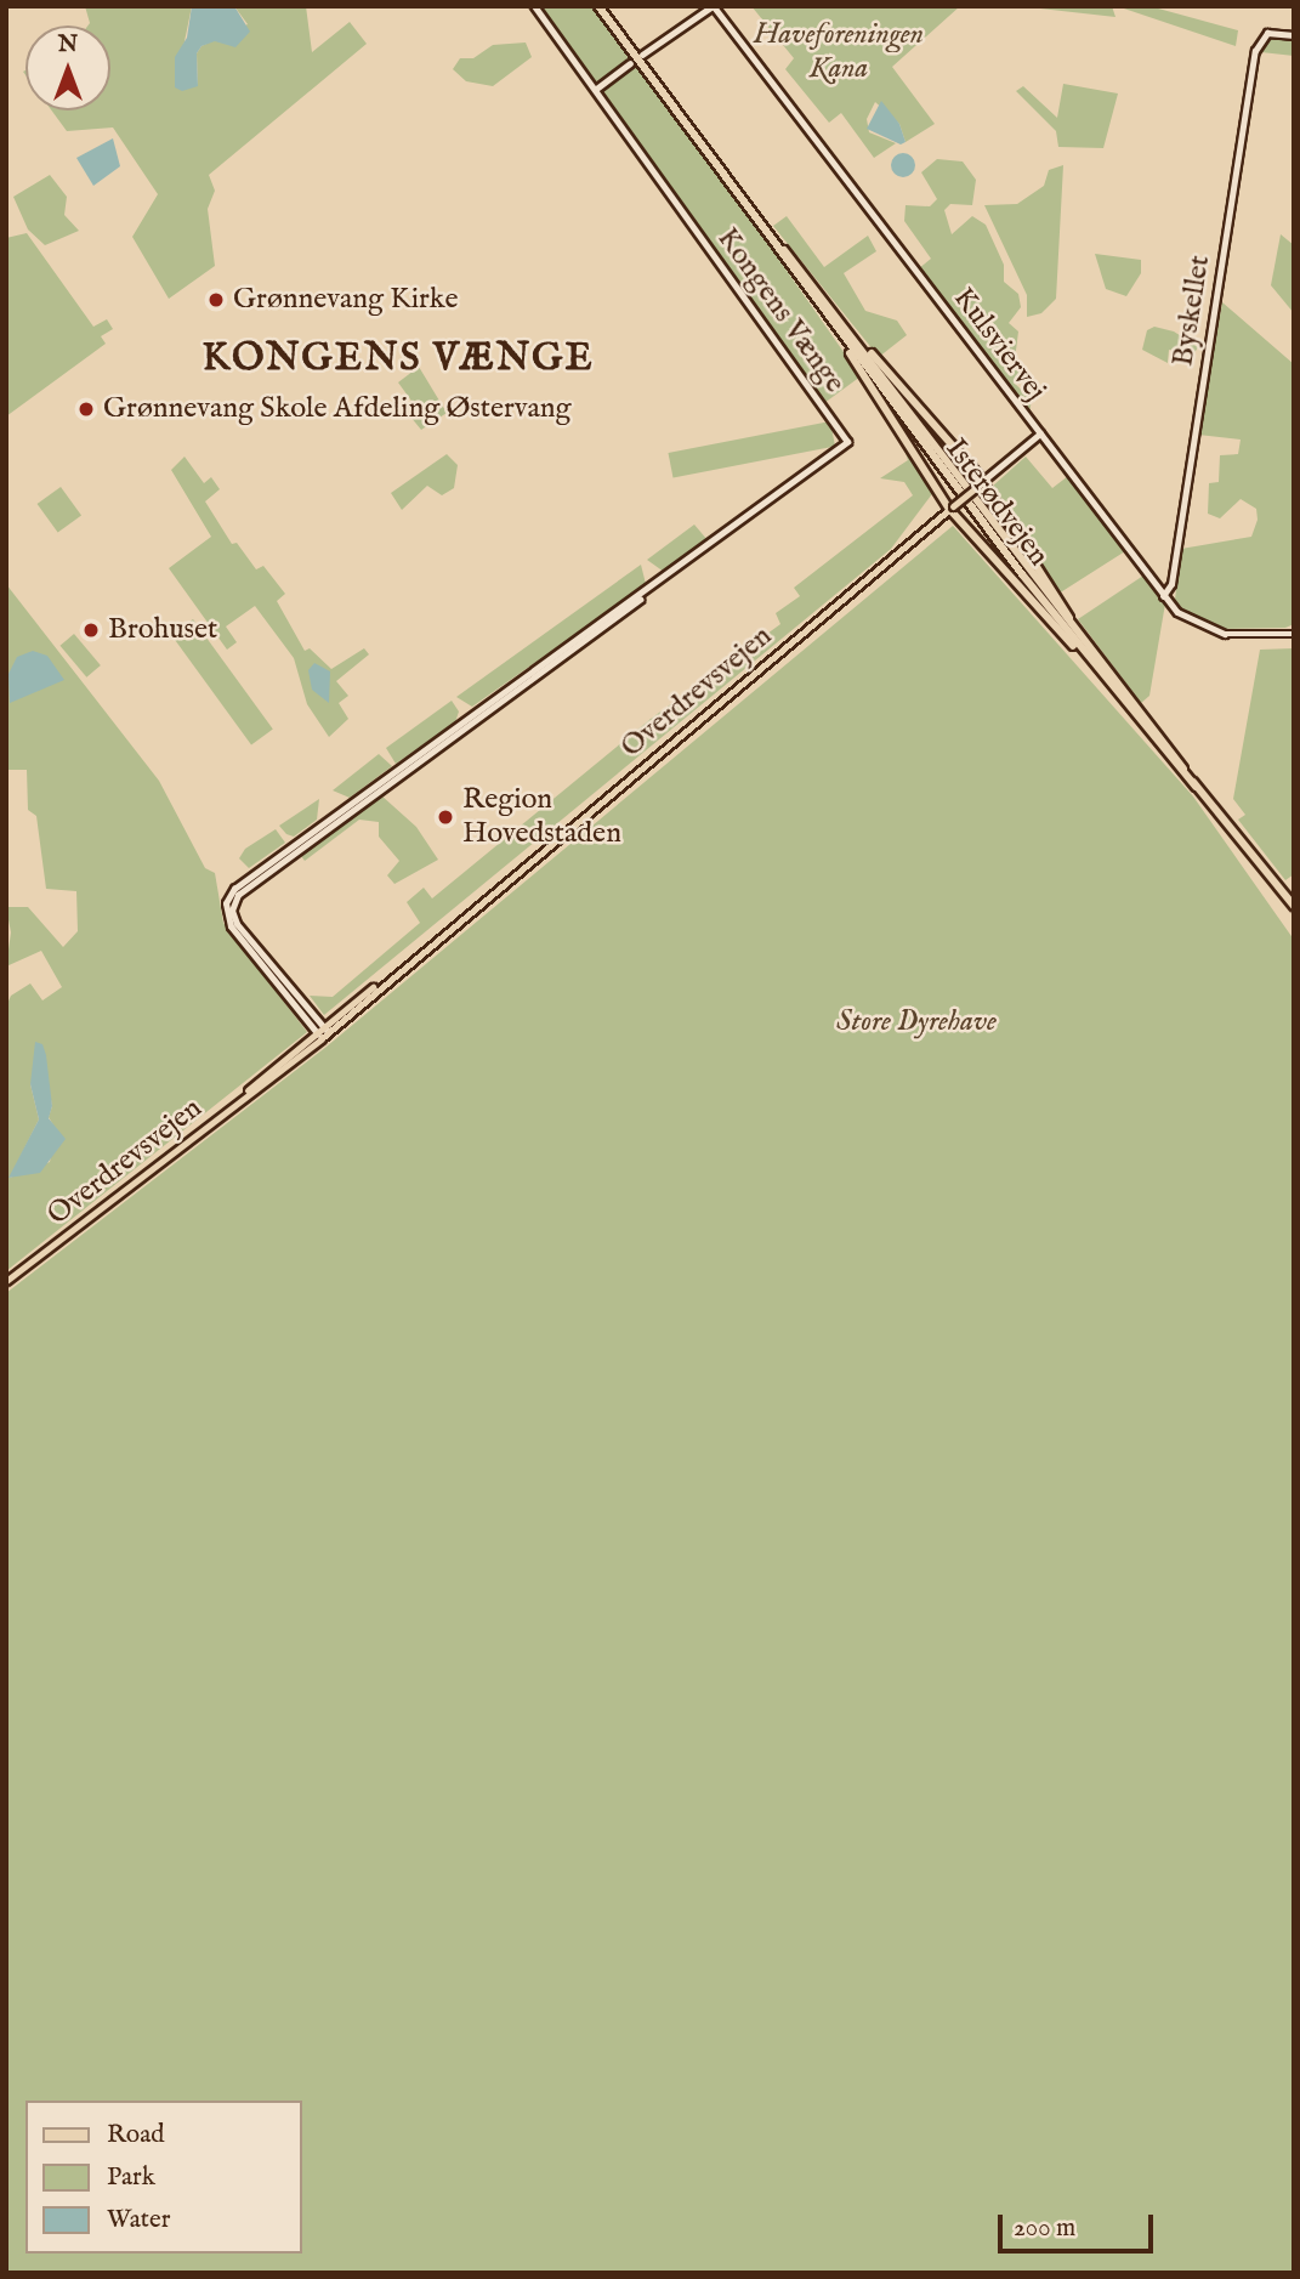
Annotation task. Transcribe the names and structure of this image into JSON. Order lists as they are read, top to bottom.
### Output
{
  "streets": {
    "highway": ["Isterødvejen"],
    "main road": ["Overdrevsvejen"],
    "street": ["Kongens Vænge", "Byskellet", "Kulsviervej"]
  },
  "crossings": [
    ["Kongens Vænge", "Overdrevsvejen"],
    ["Byskellet", "Kulsviervej"],
    ["Kulsviervej", "Overdrevsvejen"]
  ],
  "districts": ["KONGENS VÆNGE"],
  "parks": ["Haveforeningen Kana", "Store Dyrehave"],
  "places": [
    "Grønnevang Kirke",
    "Grønnevang Skole Afdeling Østervang",
    "Brohuset",
    "Region Hovedstaden"
  ],
  "legend": ["Road", "Park", "Water"],
  "scale_bar": "200 m",
  "north": "top"
}
